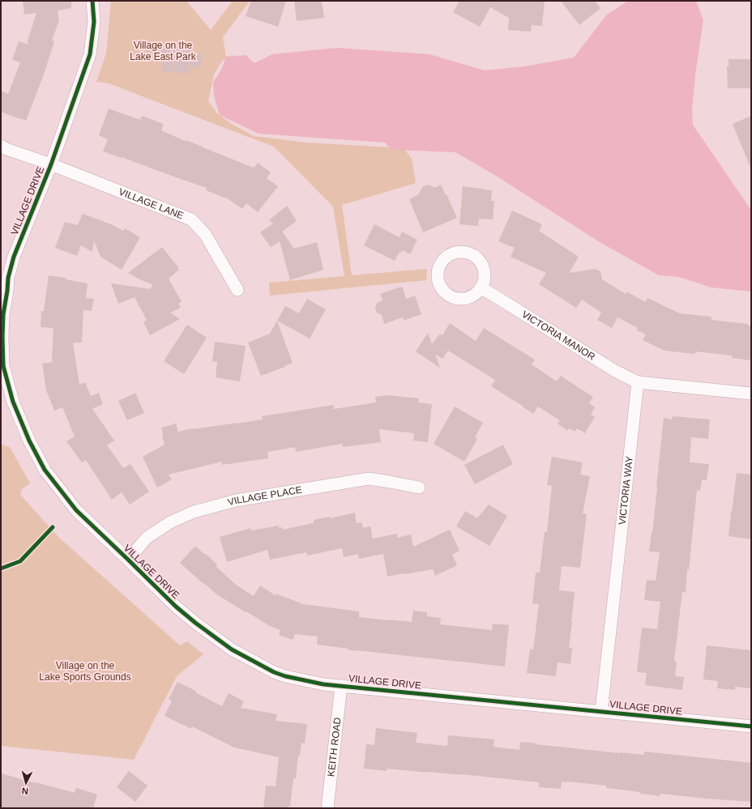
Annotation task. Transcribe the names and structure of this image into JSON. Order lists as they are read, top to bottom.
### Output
{
  "streets": {
    "street": [
      "VILLAGE DRIVE",
      "VILLAGE LANE",
      "VICTORIA MANOR",
      "VICTORIA WAY",
      "VILLAGE PLACE",
      "KEITH ROAD"
    ]
  },
  "crossings": [
    ["VILLAGE DRIVE", "VILLAGE LANE"],
    ["VILLAGE DRIVE", "VICTORIA WAY"],
    ["VILLAGE DRIVE", "VILLAGE PLACE"],
    ["VILLAGE DRIVE", "KEITH ROAD"],
    ["VICTORIA MANOR", "VICTORIA WAY"]
  ],
  "parks": ["Village on the Lake East Park", "Village on the Lake Sports Grounds"],
  "north": "bottom"
}
